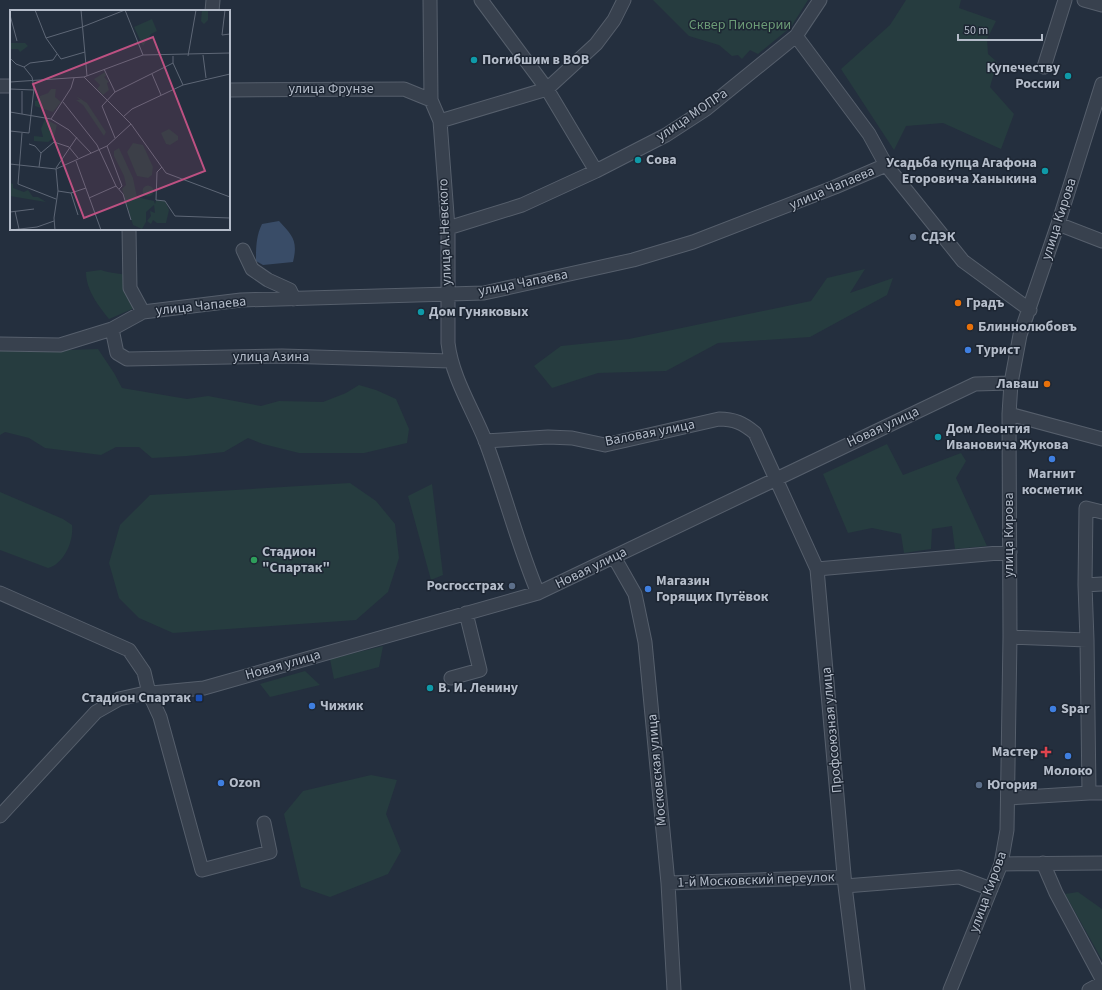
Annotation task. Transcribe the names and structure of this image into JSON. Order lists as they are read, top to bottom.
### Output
{
  "streets": {
    "street": [
      "улица Фрунзе",
      "улица МОПРа",
      "улица Чапаева",
      "улица Кирова",
      "улица А.Невского",
      "улица Азина",
      "Новая улица",
      "Валовая улица",
      "Профсоюзная улица",
      "Московская улица",
      "1-й Московский переулок"
    ]
  },
  "crossings": [
    ["улица Фрунзе", "улица А.Невского"],
    ["улица МОПРа", "улица Чапаева"],
    ["улица МОПРа", "улица А.Невского"],
    ["улица Чапаева", "улица Кирова"],
    ["улица Чапаева", "улица А.Невского"],
    ["улица Чапаева", "улица Азина"],
    ["улица Кирова", "Новая улица"],
    ["улица Кирова", "1-й Московский переулок"],
    ["улица А.Невского", "улица Азина"],
    ["улица А.Невского", "Новая улица"],
    ["улица А.Невского", "Валовая улица"],
    ["Новая улица", "Профсоюзная улица"],
    ["Новая улица", "Московская улица"],
    ["Валовая улица", "Профсоюзная улица"],
    ["Профсоюзная улица", "1-й Московский переулок"],
    ["Московская улица", "1-й Московский переулок"]
  ],
  "parks": ["Сквер Пионерии"],
  "places": {
    "other": [
      "Погибшим в ВОВ",
      "Купечеству России",
      "Сова",
      "Усадьба купца Агафона Егоровича Ханыкина",
      "СДЭК",
      "Градъ",
      "Дом Гуняковых",
      "Блиннолюбовъ",
      "Турист",
      "Лаваш",
      "Дом Леонтия Ивановича Жукова",
      "Магнит косметик",
      "Стадион \"Спартак\"",
      "Росгосстрах",
      "Магазин Горящих Путёвок",
      "В. И. Ленину",
      "Чижик",
      "Spar",
      "Молоко",
      "Ozon",
      "Югория"
    ],
    "transit": ["Стадион Спартак"],
    "health": ["Мастер"]
  },
  "scale_bar": "50 m"
}
